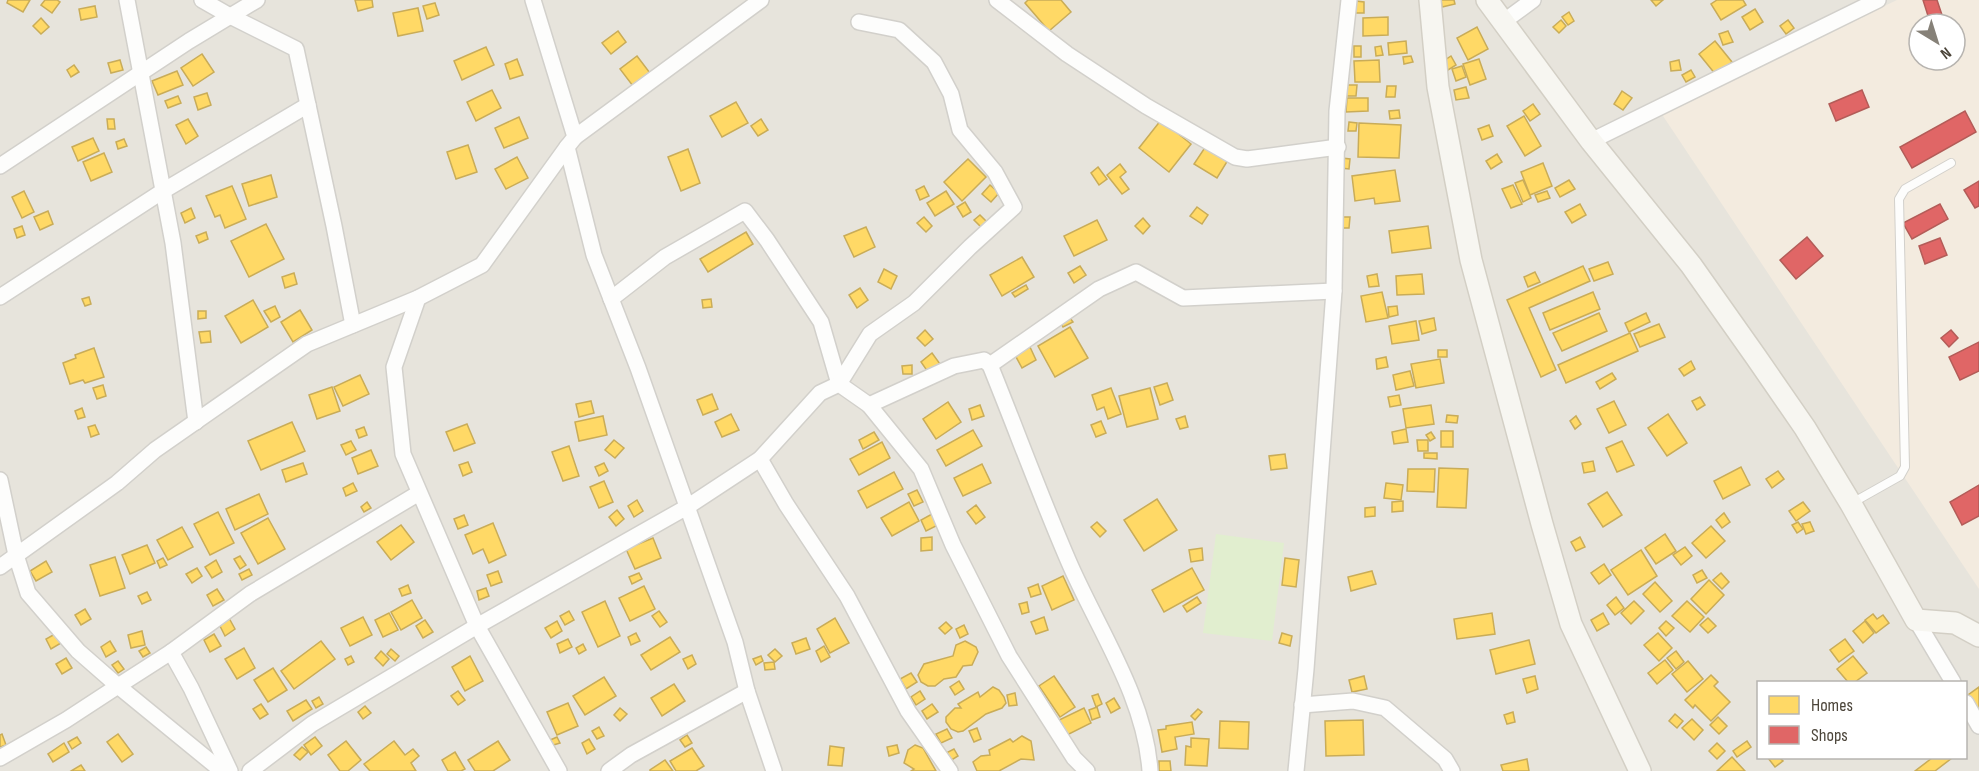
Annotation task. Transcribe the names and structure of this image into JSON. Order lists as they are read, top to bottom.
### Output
{
  "legend": ["Homes", "Shops"],
  "north": "bottom right"
}
